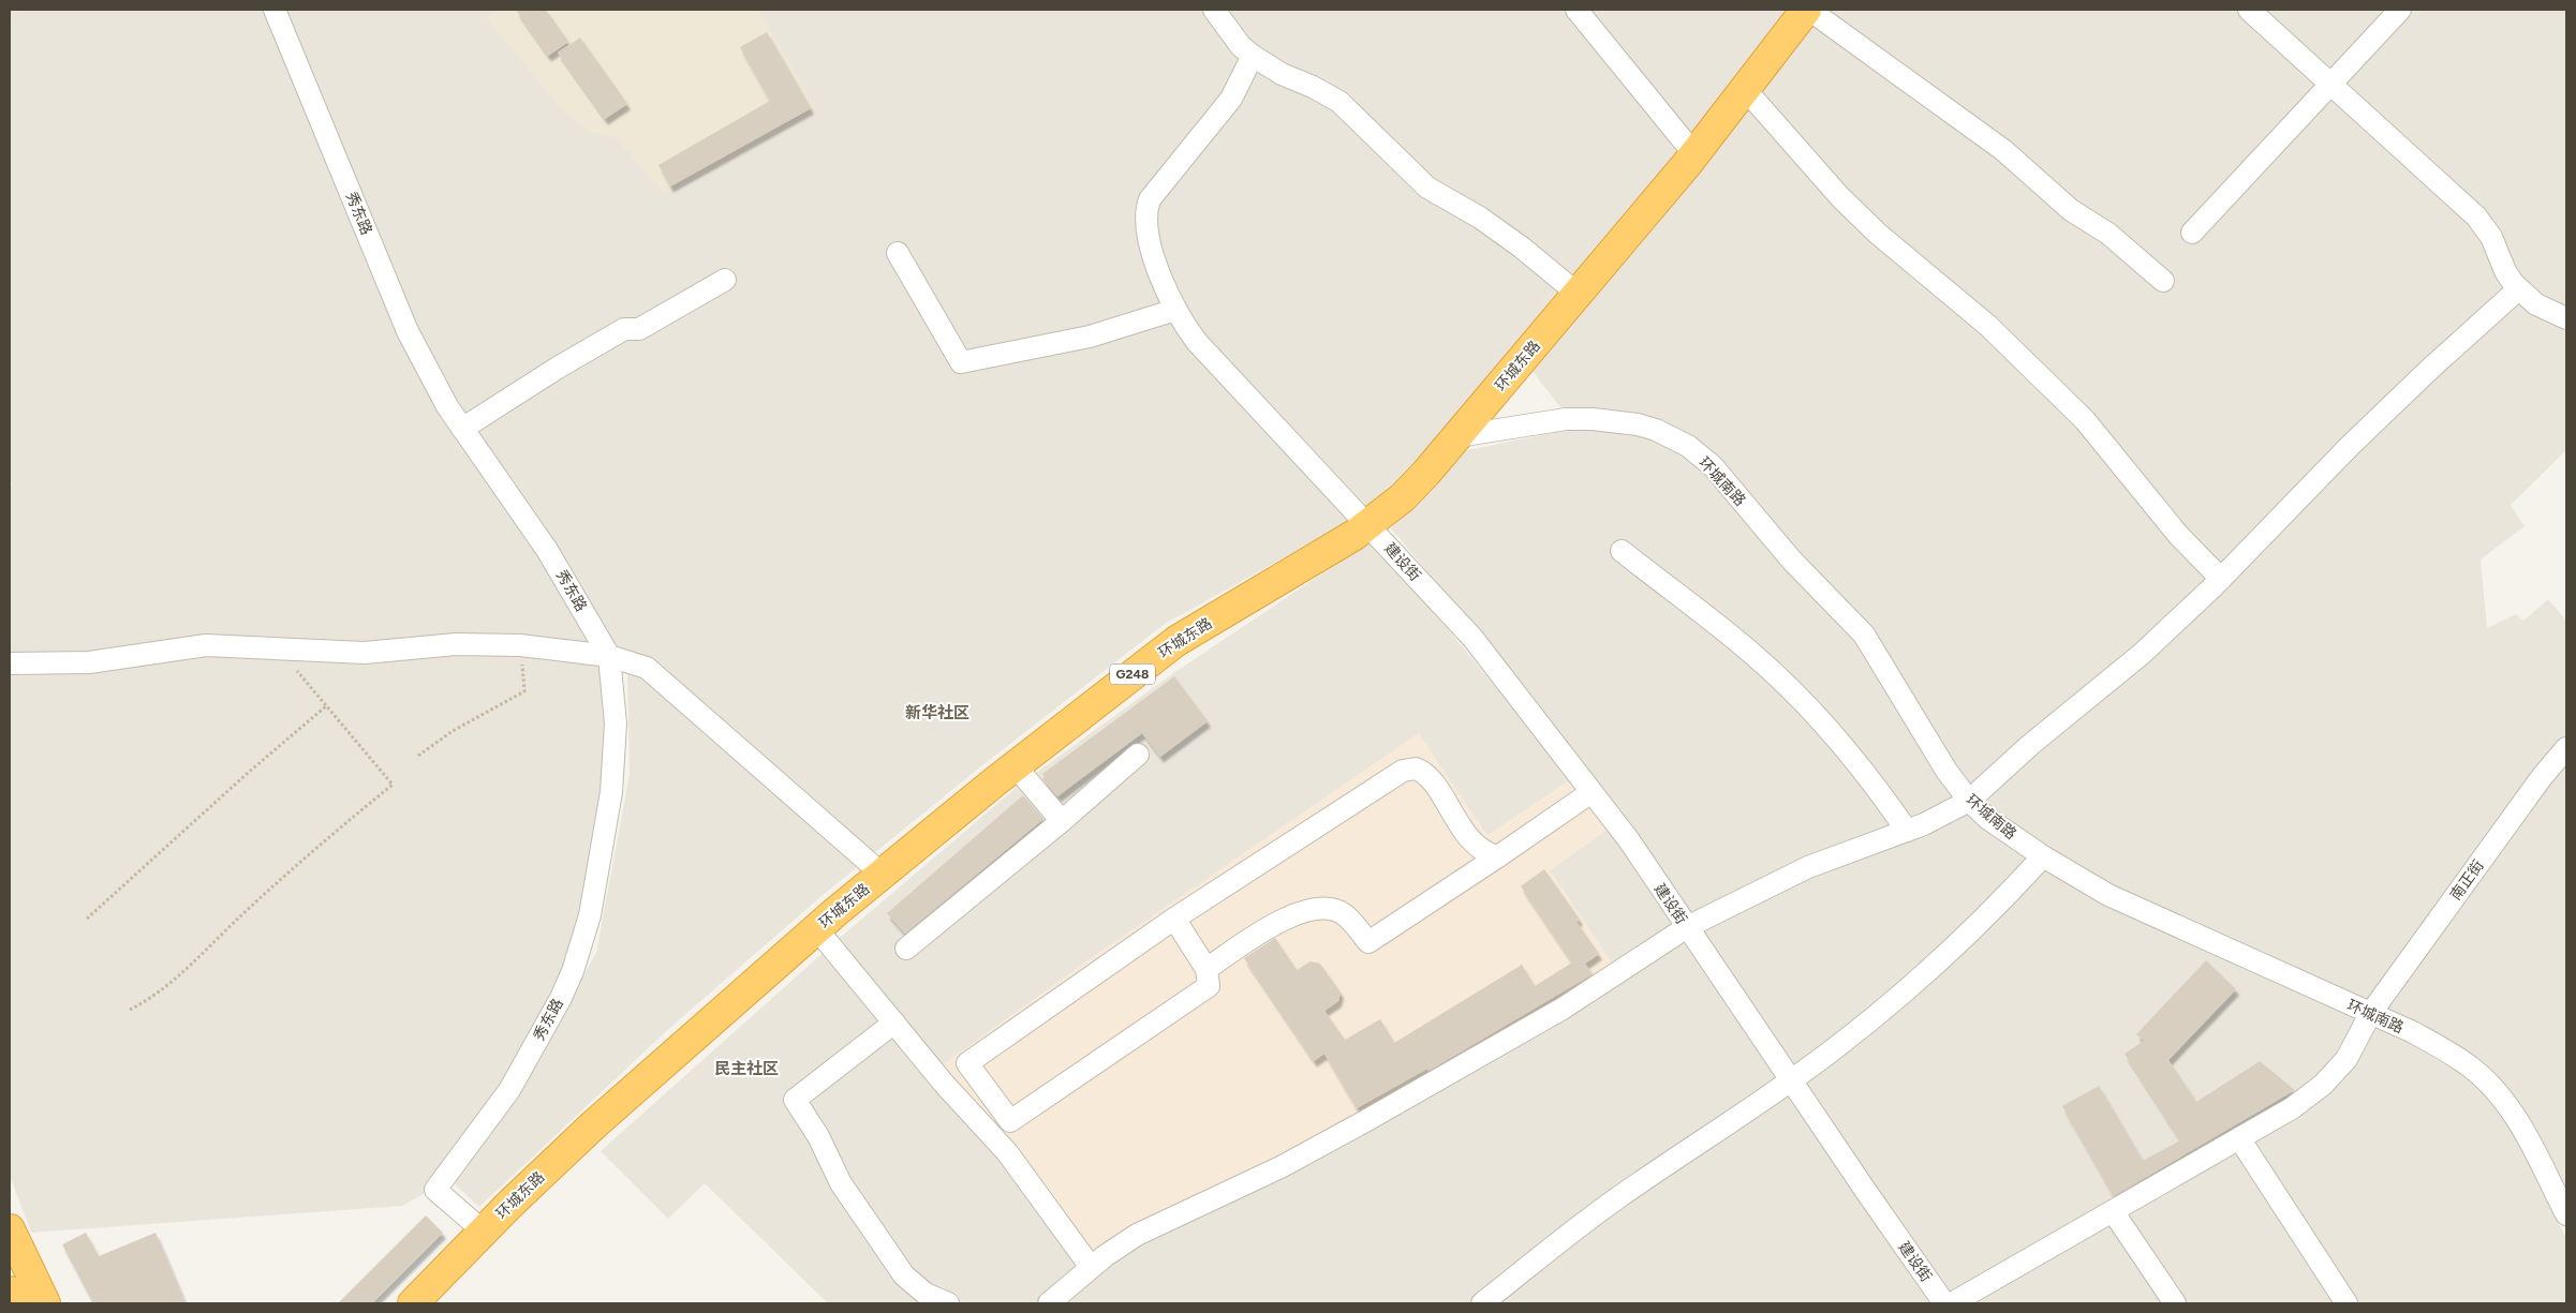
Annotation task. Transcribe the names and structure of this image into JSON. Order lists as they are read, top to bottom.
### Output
{
  "streets": {
    "highway": ["环城东路", "G248"],
    "street": [
      "秀东路",
      "环城南路",
      "建设街",
      "南正街"
    ]
  },
  "crossings": [
    ["秀东路", "环城东路"],
    ["环城东路", "环城南路"],
    ["环城东路", "建设街"],
    ["环城南路", "南正街"]
  ],
  "districts": ["新华社区", "民主社区"]
}
